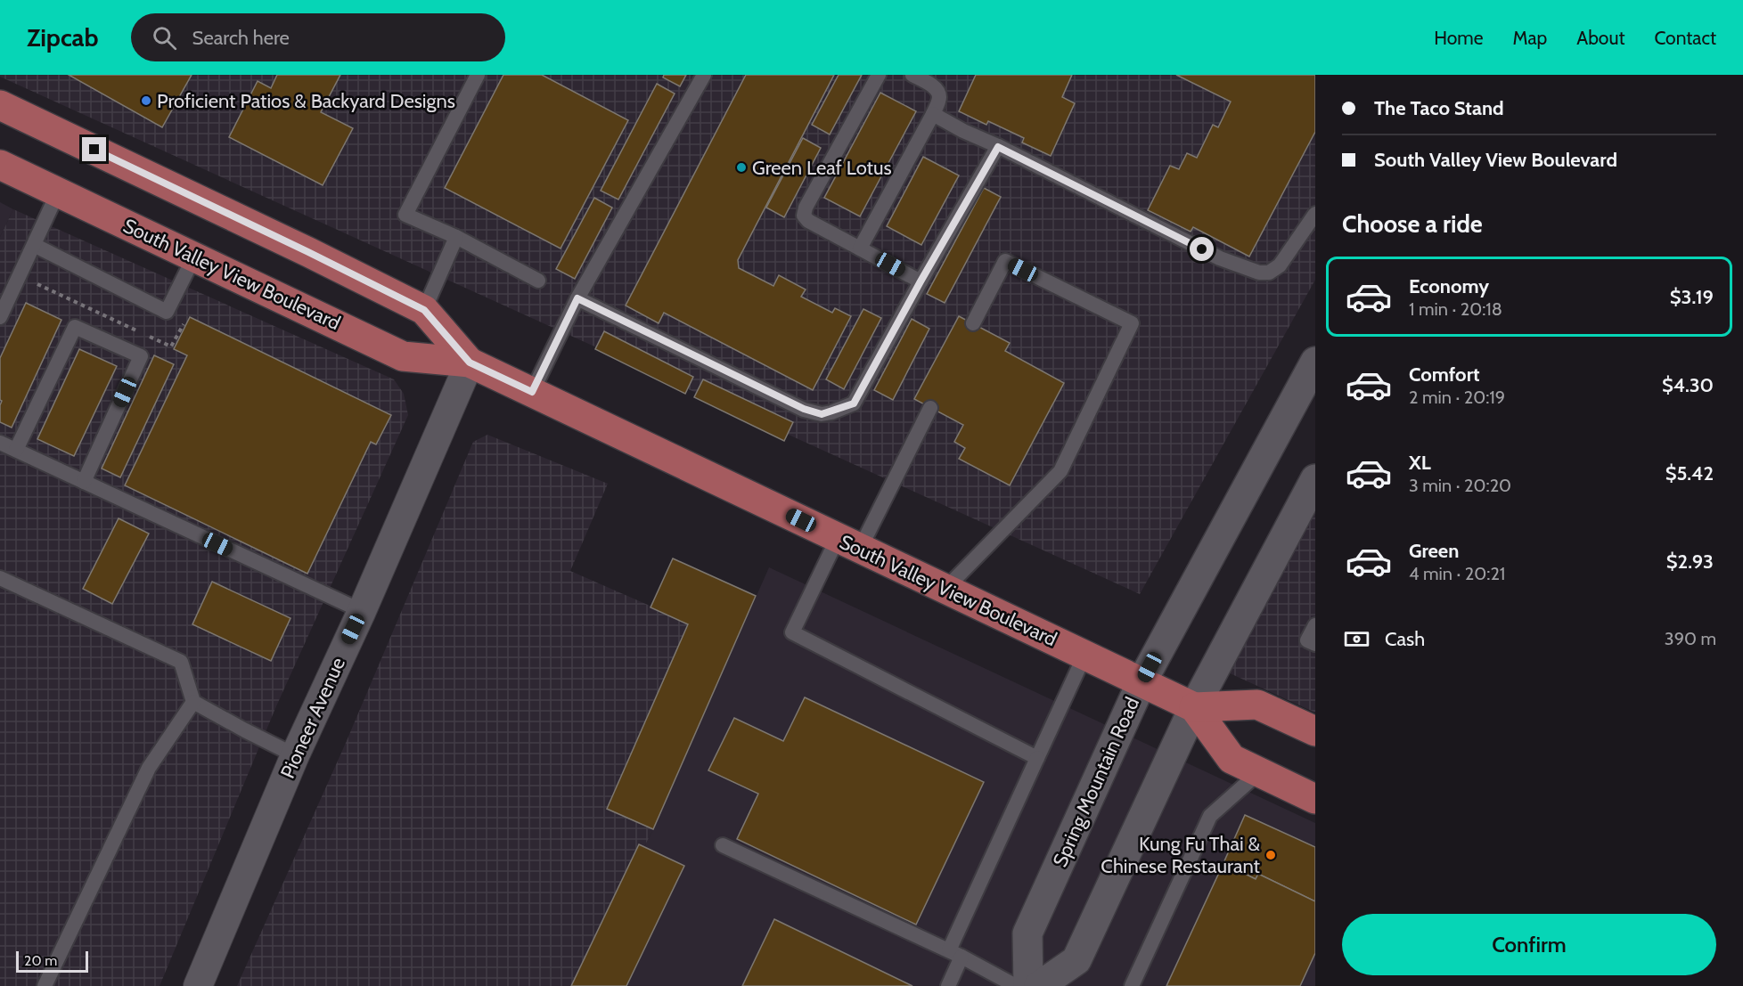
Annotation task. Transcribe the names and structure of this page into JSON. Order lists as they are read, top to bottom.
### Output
{
  "streets": {
    "main road": ["South Valley View Boulevard", "Spring Mountain Road"],
    "street": ["Pioneer Avenue"]
  },
  "crossings": [
    ["South Valley View Boulevard", "Pioneer Avenue"],
    ["South Valley View Boulevard", "Spring Mountain Road"]
  ],
  "places": ["Proficient Patios & Backyard Designs", "Green Leaf Lotus", "Kung Fu Thai & Chinese Restaurant"],
  "scale_bar": "20 m",
  "page": {
    "header": "Zipcab",
    "search": "Search here",
    "nav": [
      "Home",
      "Map",
      "About",
      "Contact"
    ],
    "banner": ["The Taco Stand", "South Valley View Boulevard"],
    "heading": "Choose a ride",
    "list": [
      {
        "name": "Economy",
        "note": "1 min · 20:18",
        "value": "$3.19"
      },
      {
        "name": "Comfort",
        "note": "2 min · 20:19",
        "value": "$4.30"
      },
      {
        "name": "XL",
        "note": "3 min · 20:20",
        "value": "$5.42"
      },
      {
        "name": "Green",
        "note": "4 min · 20:21",
        "value": "$2.93"
      }
    ],
    "pay": ["Cash", "390 m"],
    "buttons": "Confirm",
    "scale": "20 m"
  }
}
